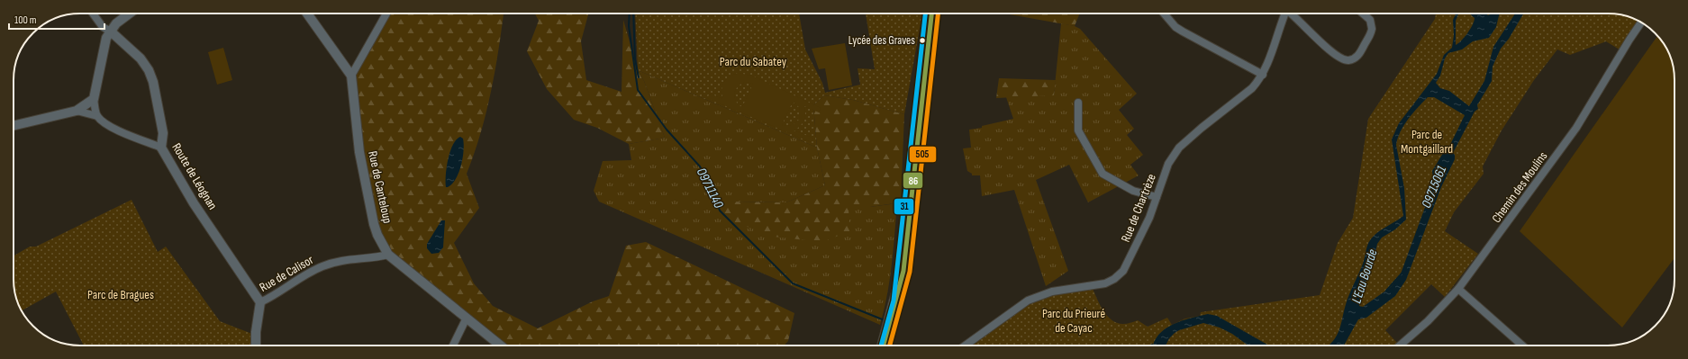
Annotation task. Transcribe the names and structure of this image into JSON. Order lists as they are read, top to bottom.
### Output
{
  "streets": {
    "street": [
      "Route de Léognan",
      "Rue de Canteloup",
      "Chemin des Moulins",
      "Rue de Chartrèze",
      "Rue de Calisor"
    ]
  },
  "crossings": [
    ["Route de Léognan", "Rue de Calisor"],
    ["Rue de Canteloup", "Rue de Calisor"]
  ],
  "water": ["O9715061", "O9711140", "L'Eau Bourde"],
  "parks": [
    "Parc du Sabatey",
    "Parc de Montgaillard",
    "Parc de Bragues",
    "Parc du Prieuré de Cayac"
  ],
  "places": ["Lycée des Graves"],
  "lines": ["transit line 86", "transit line 505", "transit line 31"],
  "scale_bar": "100 m"
}
